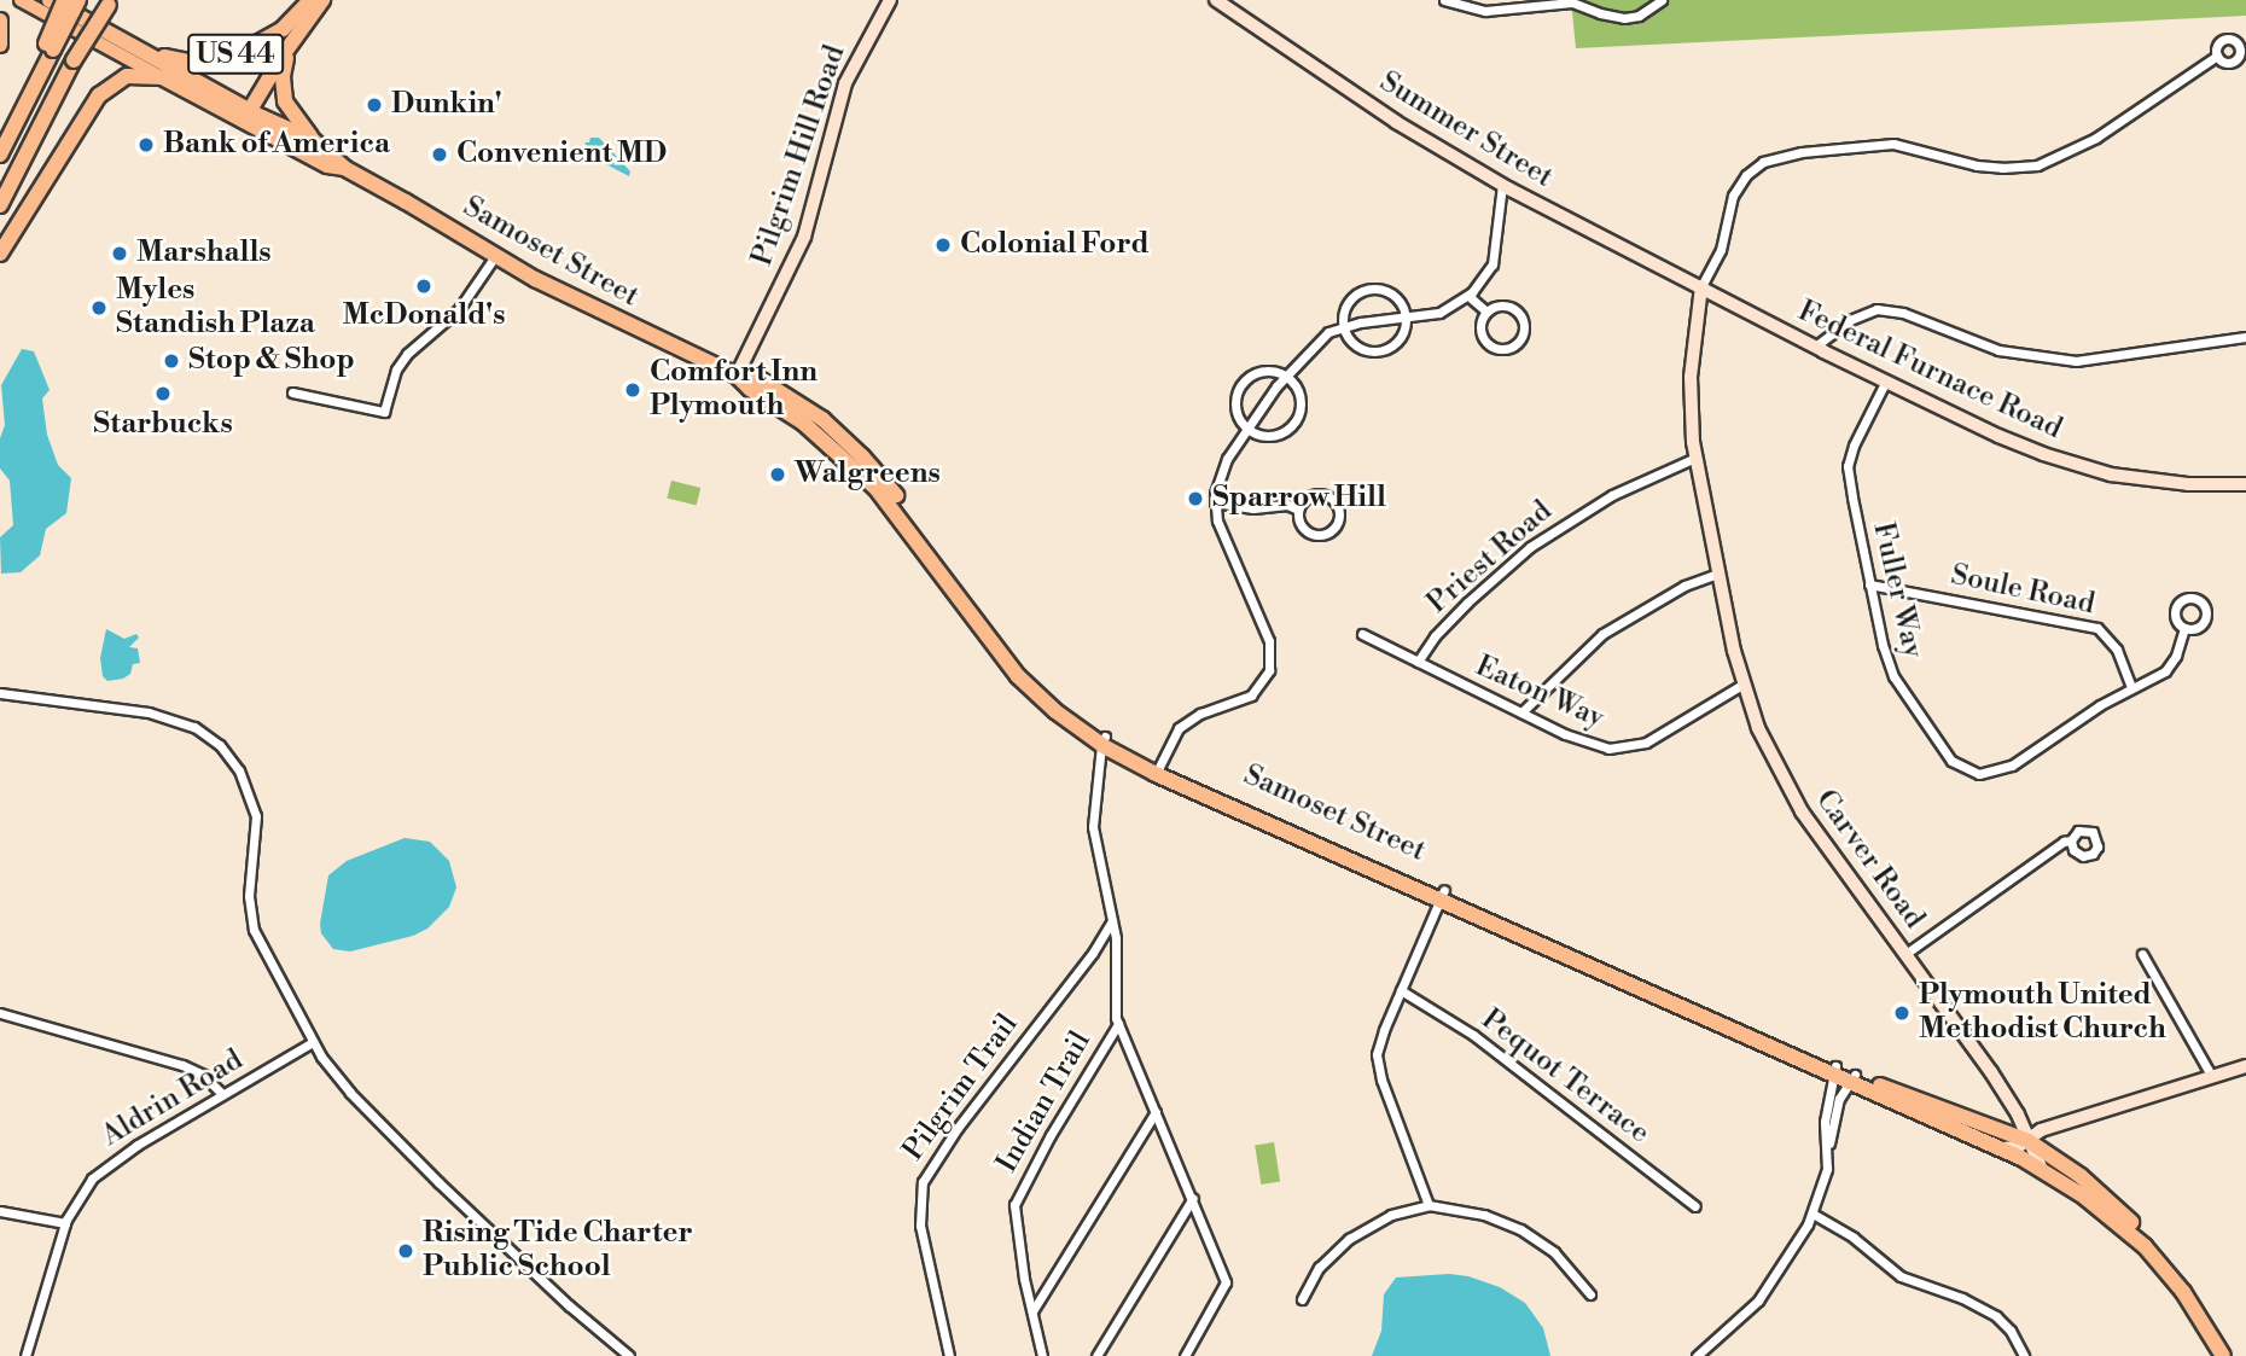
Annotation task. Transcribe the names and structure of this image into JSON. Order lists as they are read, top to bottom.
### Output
{
  "streets": {
    "highway": ["US 44", "Samoset Street", "Carver Road"],
    "main road": ["Summer Street", "Pilgrim Hill Road", "Federal Furnace Road"],
    "street": [
      "Priest Road",
      "Fuller Way",
      "Soule Road",
      "Eaton Way",
      "Pequot Terrace",
      "Pilgrim Trail",
      "Aldrin Road",
      "Indian Trail"
    ]
  },
  "crossings": [
    ["US 44", "Samoset Street"],
    ["Summer Street", "Federal Furnace Road"],
    ["Summer Street", "Carver Road"],
    ["Pilgrim Hill Road", "Samoset Street"],
    ["Samoset Street", "Carver Road"],
    ["Federal Furnace Road", "Fuller Way"],
    ["Federal Furnace Road", "Carver Road"],
    ["Priest Road", "Eaton Way"],
    ["Priest Road", "Carver Road"],
    ["Fuller Way", "Soule Road"],
    ["Eaton Way", "Carver Road"]
  ],
  "places": [
    "Dunkin'",
    "Bank of America",
    "Convenient MD",
    "Colonial Ford",
    "Marshalls",
    "McDonald's",
    "Myles Standish Plaza",
    "Stop & Shop",
    "Comfort Inn Plymouth",
    "Starbucks",
    "Walgreens",
    "Sparrow Hill",
    "Plymouth United Methodist Church",
    "Rising Tide Charter Public School"
  ]
}
